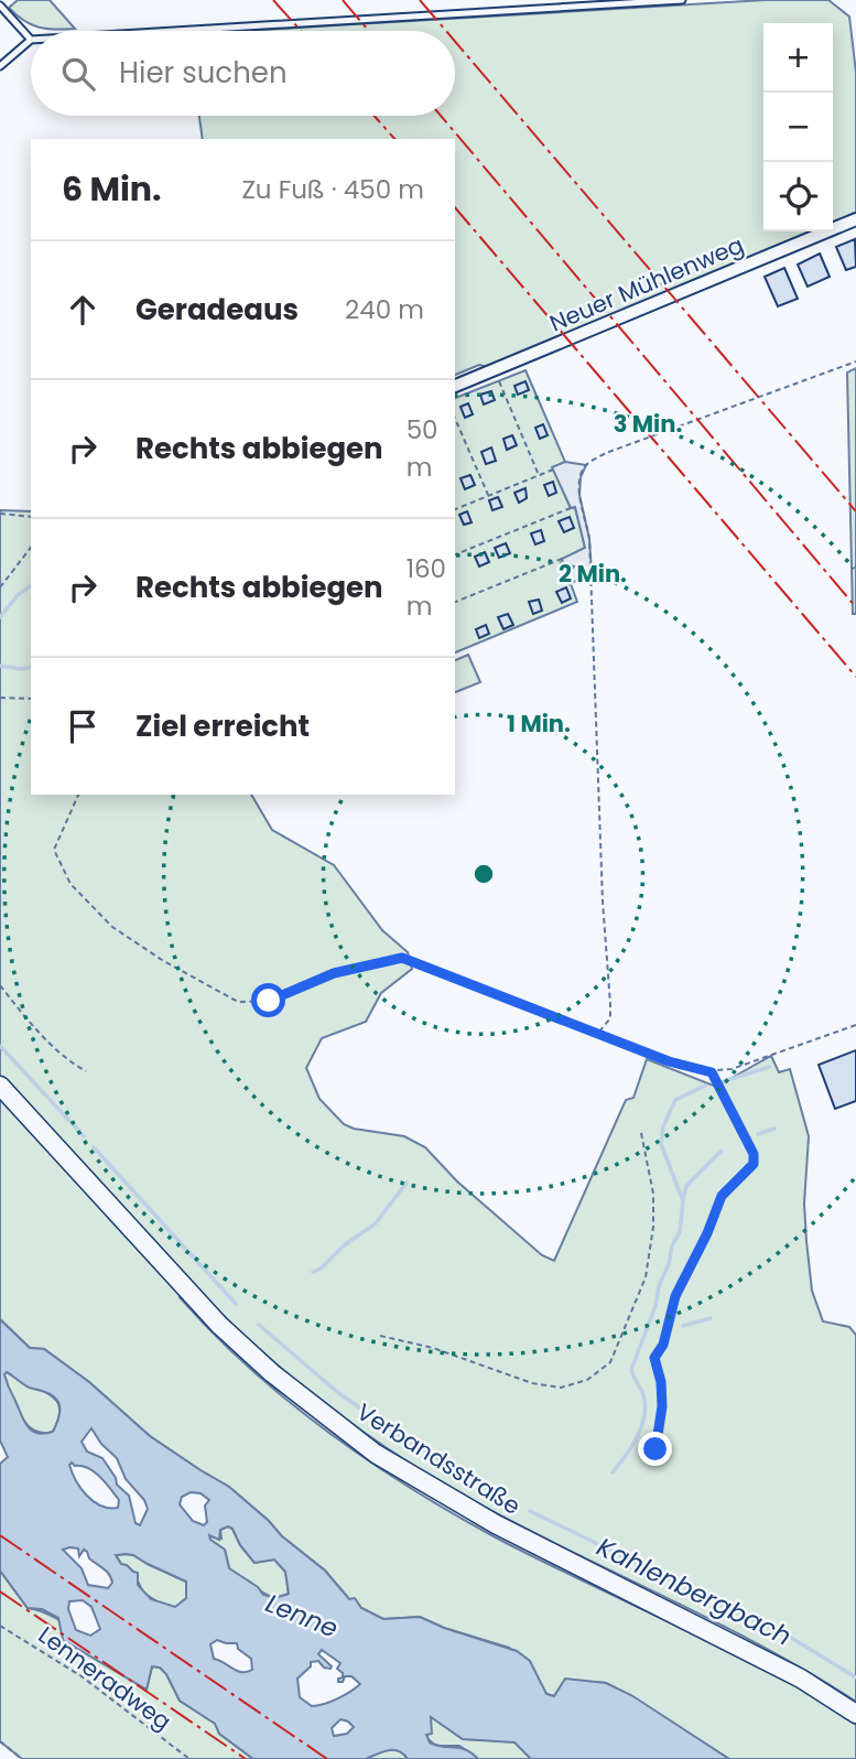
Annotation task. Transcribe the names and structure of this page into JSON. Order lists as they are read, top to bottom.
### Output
{
  "streets": {
    "main road": ["Verbandsstraße"],
    "street": ["Neuer Mühlenweg"],
    "path": ["Lenneradweg"]
  },
  "water": ["Kahlenbergbach", "Lenne"],
  "page": {
    "map_buttons": ["+", "−"],
    "search": "Hier suchen",
    "heading": ["6 Min.", "Zu Fuß · 450 m"],
    "list": [
      ["Geradeaus", "240 m"],
      ["Rechts abbiegen", "50 m"],
      ["Rechts abbiegen", "160 m"],
      "Ziel erreicht"
    ]
  },
  "rings": ["3 Min.", "2 Min.", "1 Min."]
}
